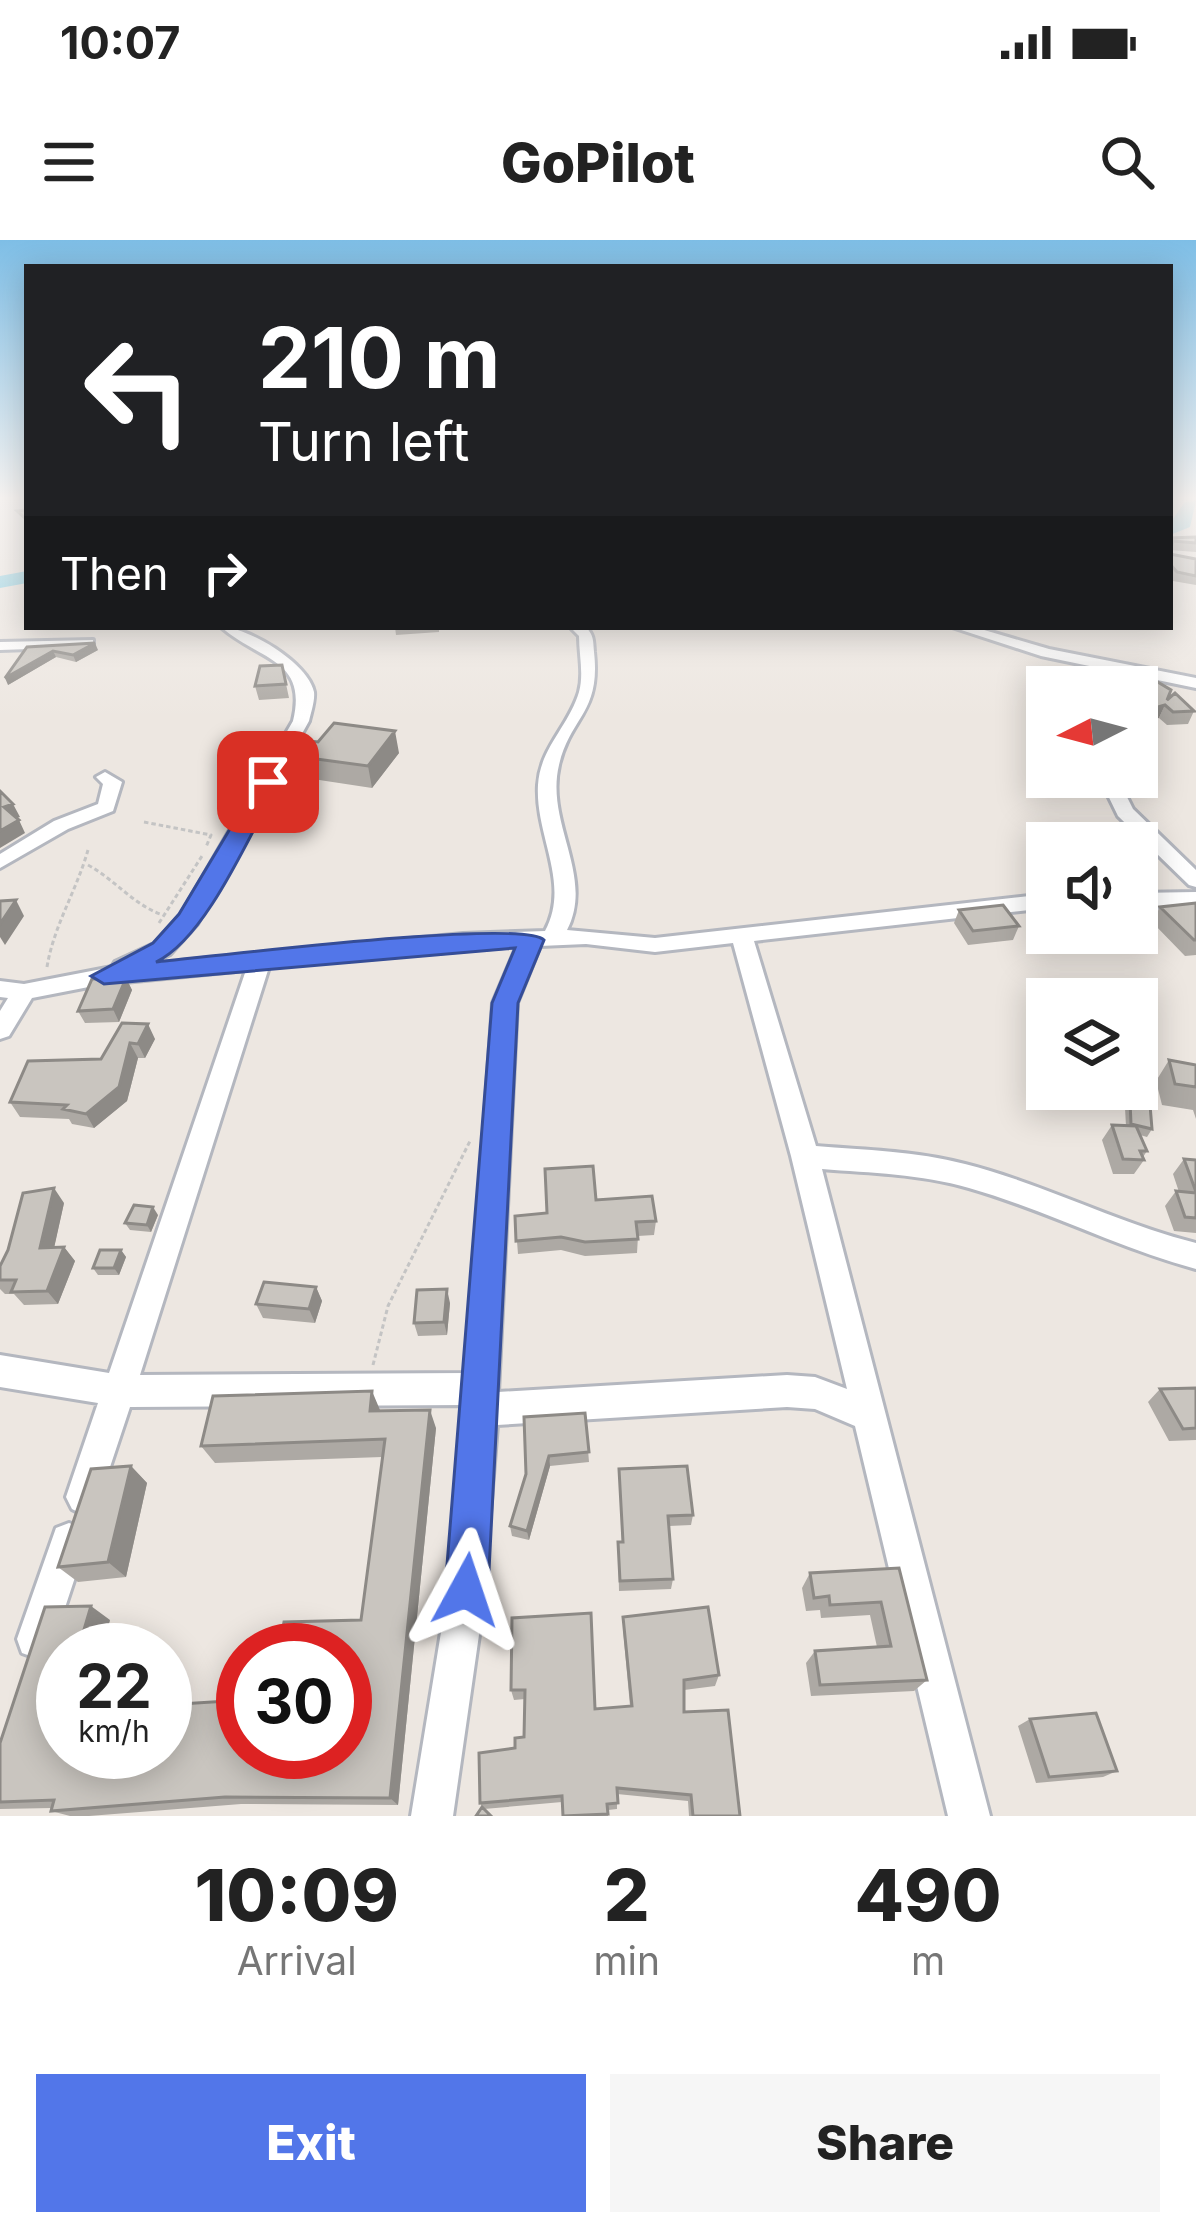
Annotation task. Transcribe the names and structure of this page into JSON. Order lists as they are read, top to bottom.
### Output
{
  "north": "left",
  "page": {
    "status": "10:07",
    "header": "GoPilot",
    "turn": ["210 m", "Turn left"],
    "then": "Then",
    "speed": "22 km/h",
    "limit": "30",
    "eta": [
      "10:09",
      "Arrival",
      "2",
      "min",
      "490",
      "m"
    ],
    "buttons": ["Exit", "Share"]
  }
}
